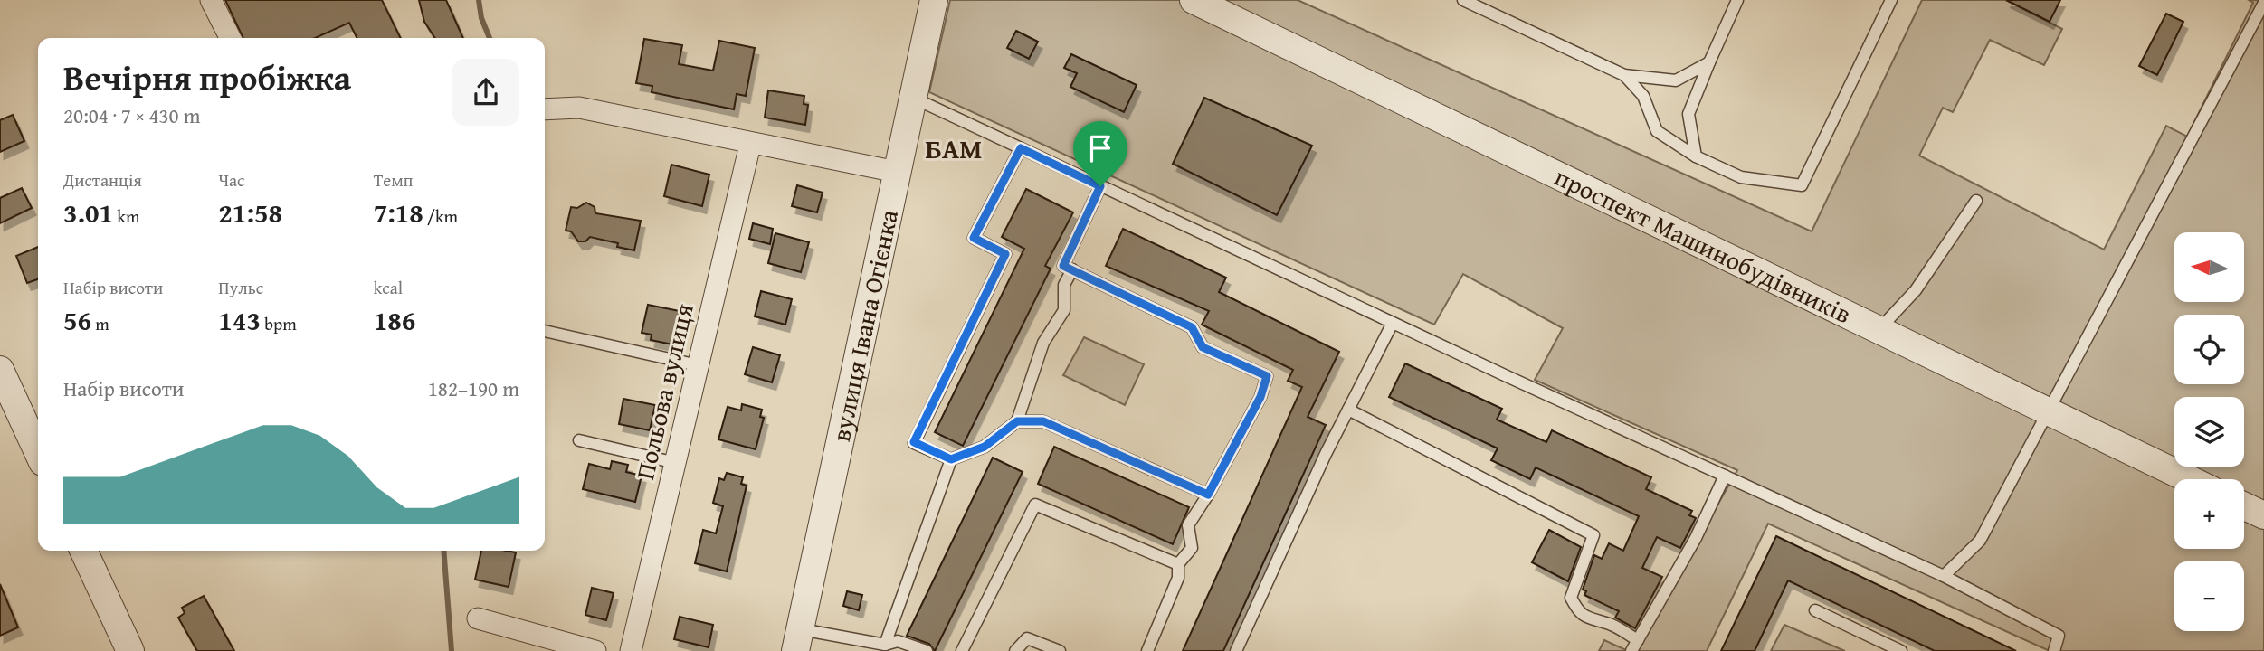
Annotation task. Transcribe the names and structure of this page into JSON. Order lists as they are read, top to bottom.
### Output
{
  "streets": {
    "street": ["проспект Машинобудівників", "вулиця Івана Огієнка", "Польова вулиця"]
  },
  "districts": ["БАМ"],
  "north": "left",
  "page": {
    "heading": ["Вечірня пробіжка", "20:04 · 7 × 430 m"],
    "stats": [
      ["Дистанція", "3.01 km"],
      ["Час", "21:58"],
      ["Темп", "7:18 /km"],
      ["Набір висоти", "56 m"],
      ["Пульс", "143 bpm"],
      ["kcal", "186"]
    ],
    "map_buttons": ["+", "−"],
    "chart": ["Набір висоти", "182–190 m"]
  }
}
